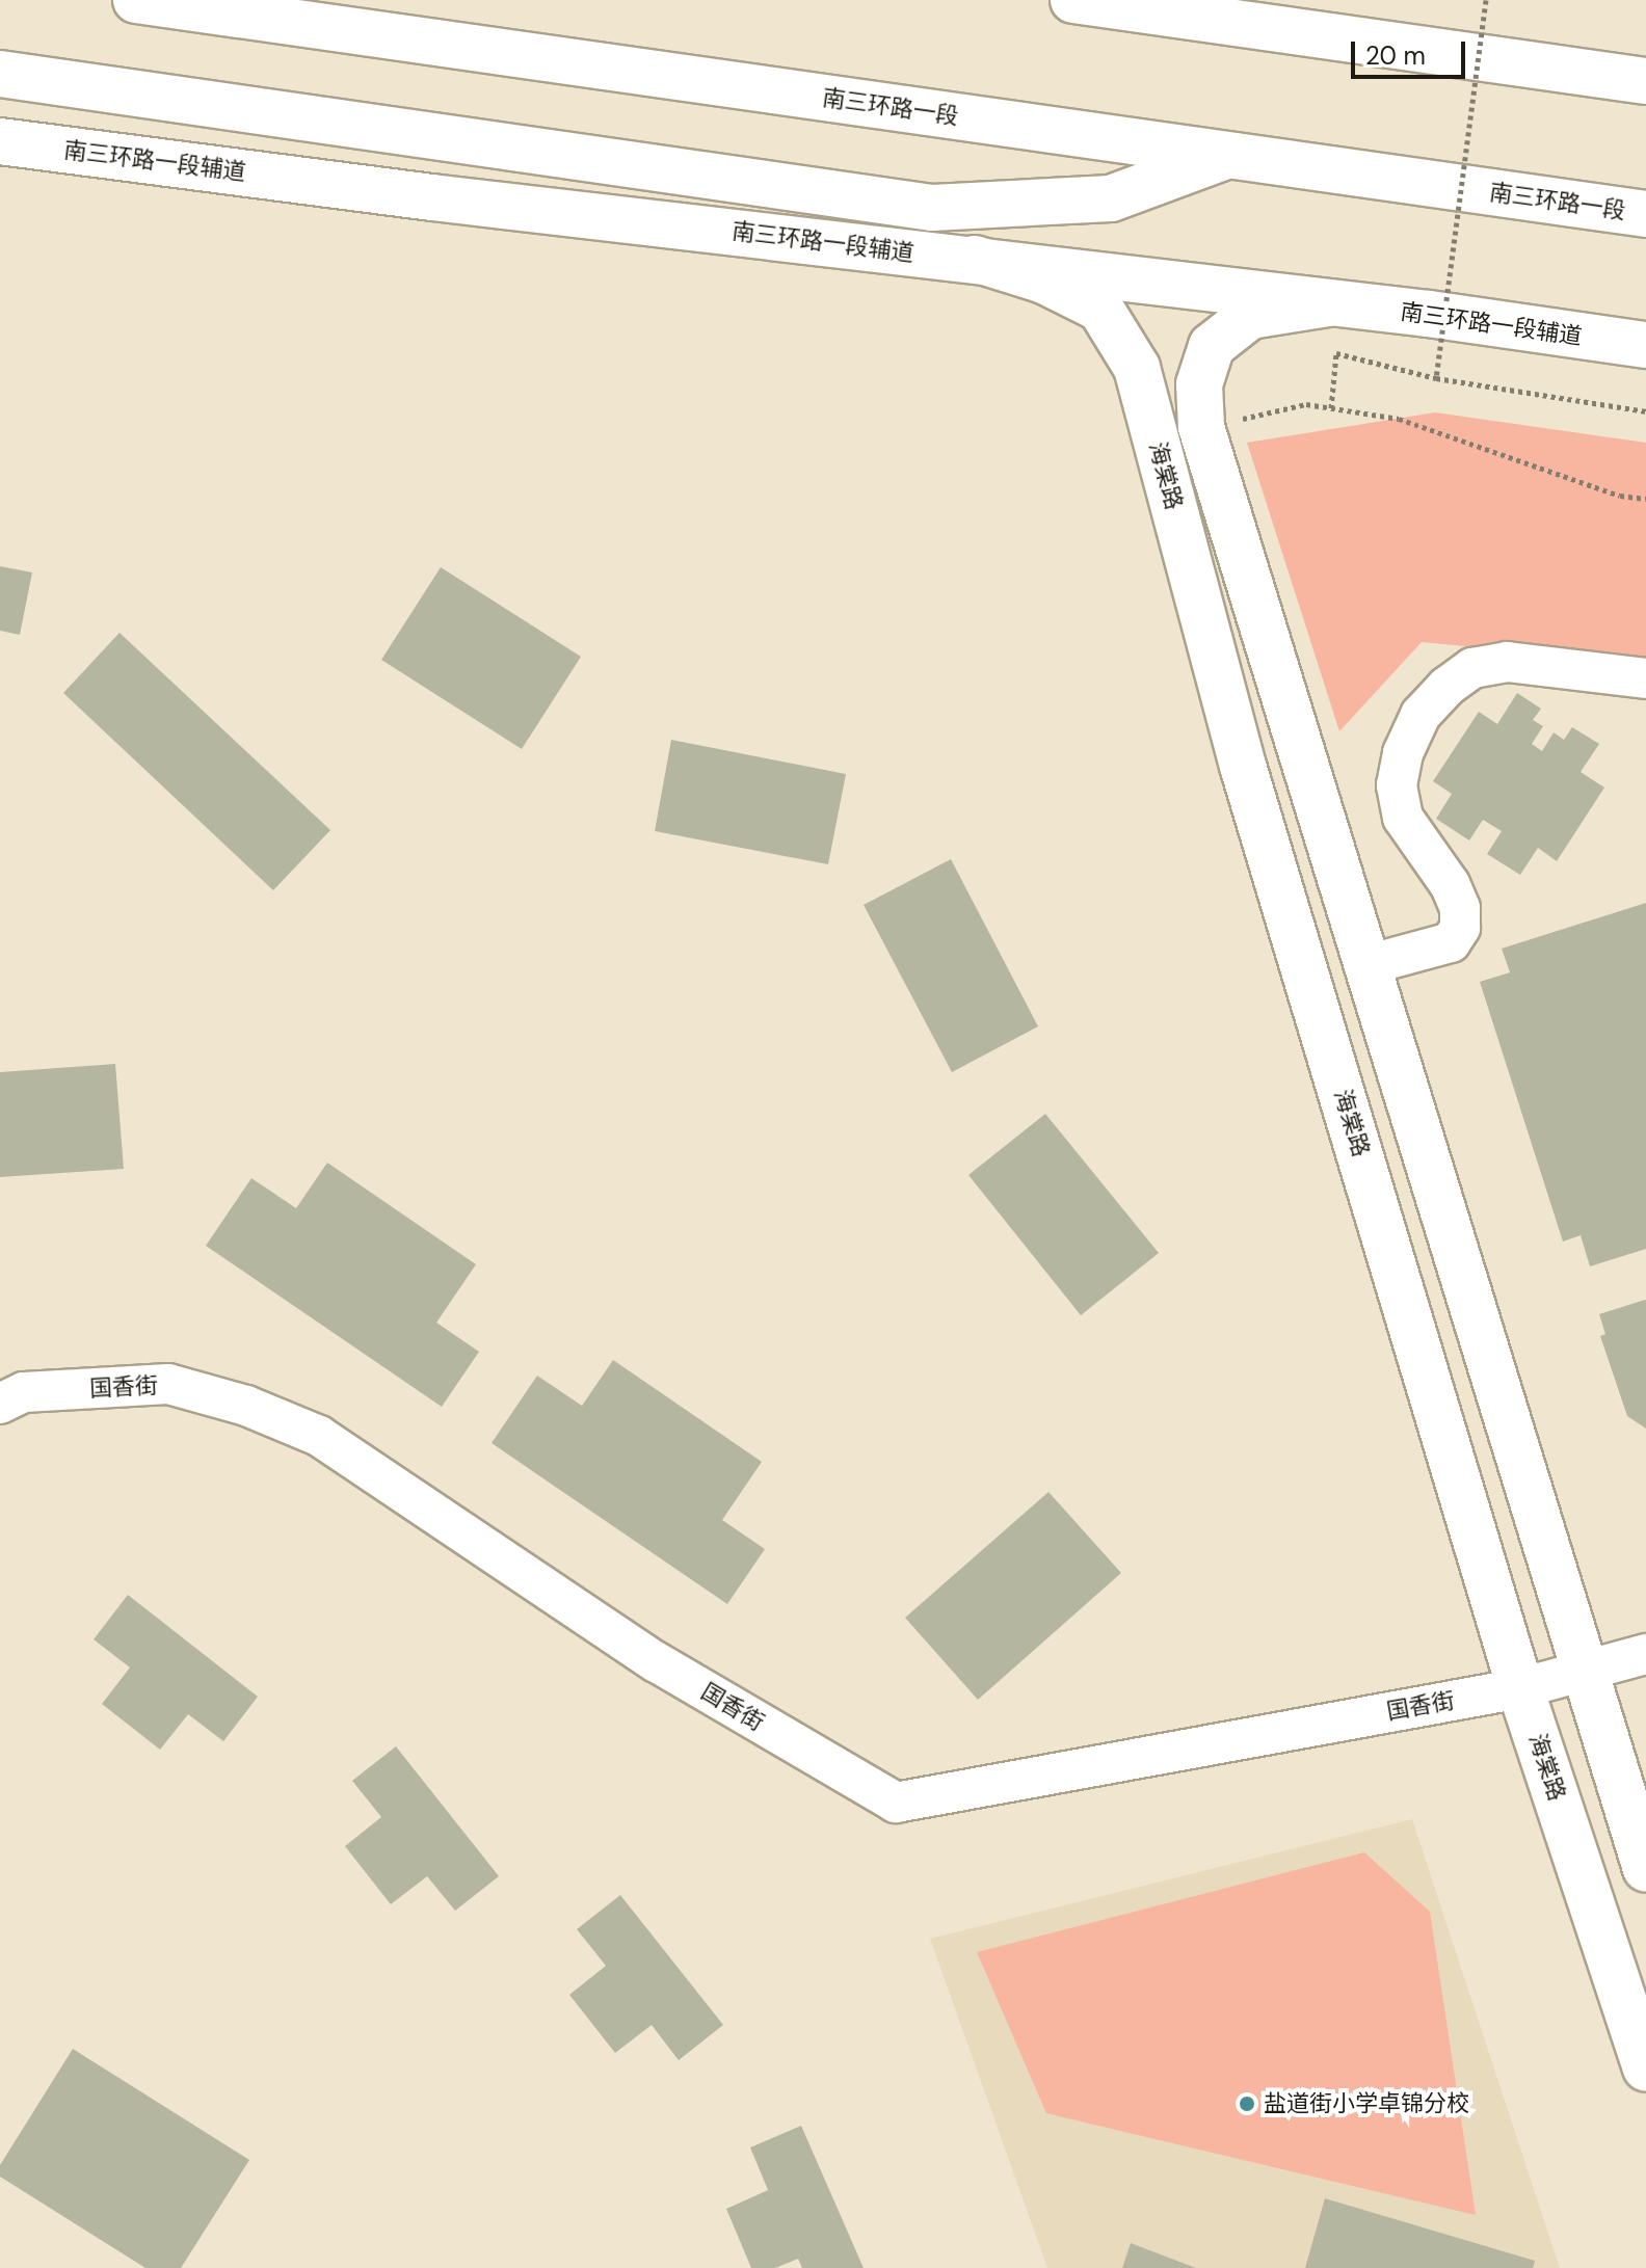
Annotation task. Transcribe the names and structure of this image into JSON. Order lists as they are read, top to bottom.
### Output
{
  "streets": {
    "main road": ["南三环路一段", "南三环路一段辅道", "海棠路"],
    "street": ["国香街"]
  },
  "crossings": [
    ["南三环路一段辅道", "海棠路"],
    ["海棠路", "国香街"]
  ],
  "places": ["盐道街小学卓锦分校"],
  "scale_bar": "20 m"
}
